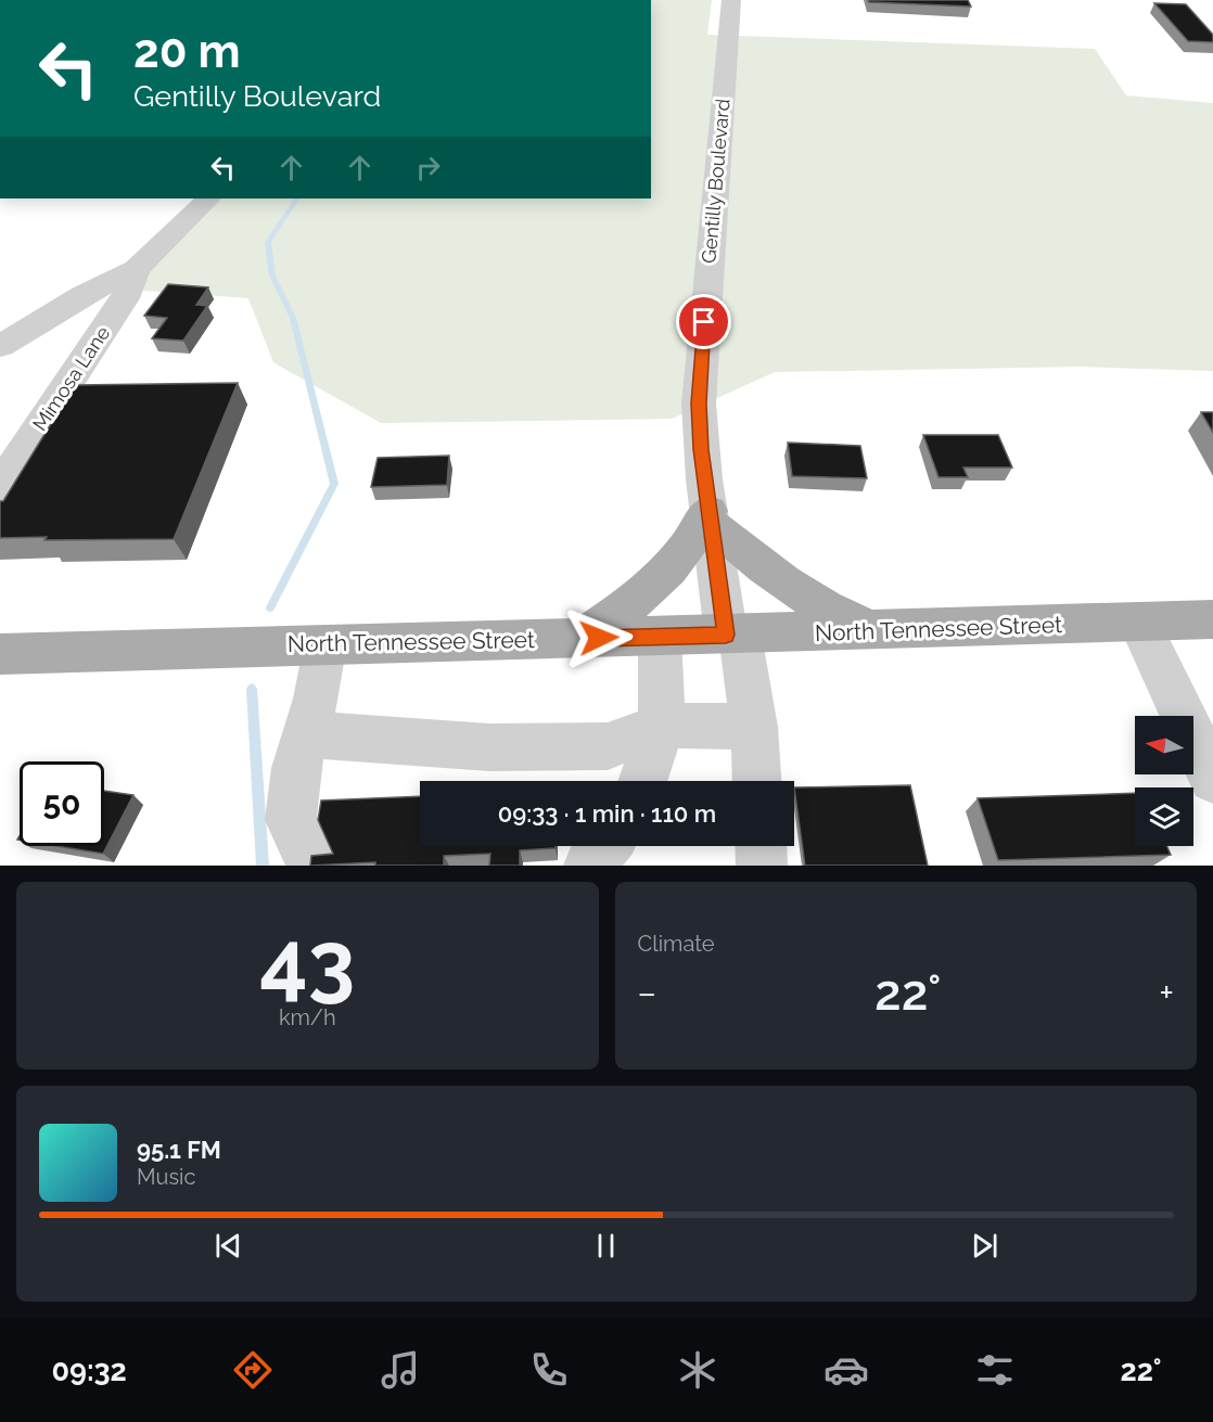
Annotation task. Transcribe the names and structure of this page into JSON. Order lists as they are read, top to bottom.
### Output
{
  "streets": {
    "main road": ["North Tennessee Street"],
    "street": ["Gentilly Boulevard", "Mimosa Lane"]
  },
  "crossings": [
    ["Gentilly Boulevard", "North Tennessee Street"]
  ],
  "north": "left",
  "page": {
    "turn": ["20 m", "Gentilly Boulevard"],
    "limit": "50",
    "trip": "09:33 · 1 min · 110 m",
    "tile": [
      ["43", "km/h"],
      "Climate"
    ],
    "heat": ["−", "22°", "+"],
    "song": ["95.1 FM", "Music"],
    "tabs": ["09:32", "22°"]
  }
}
